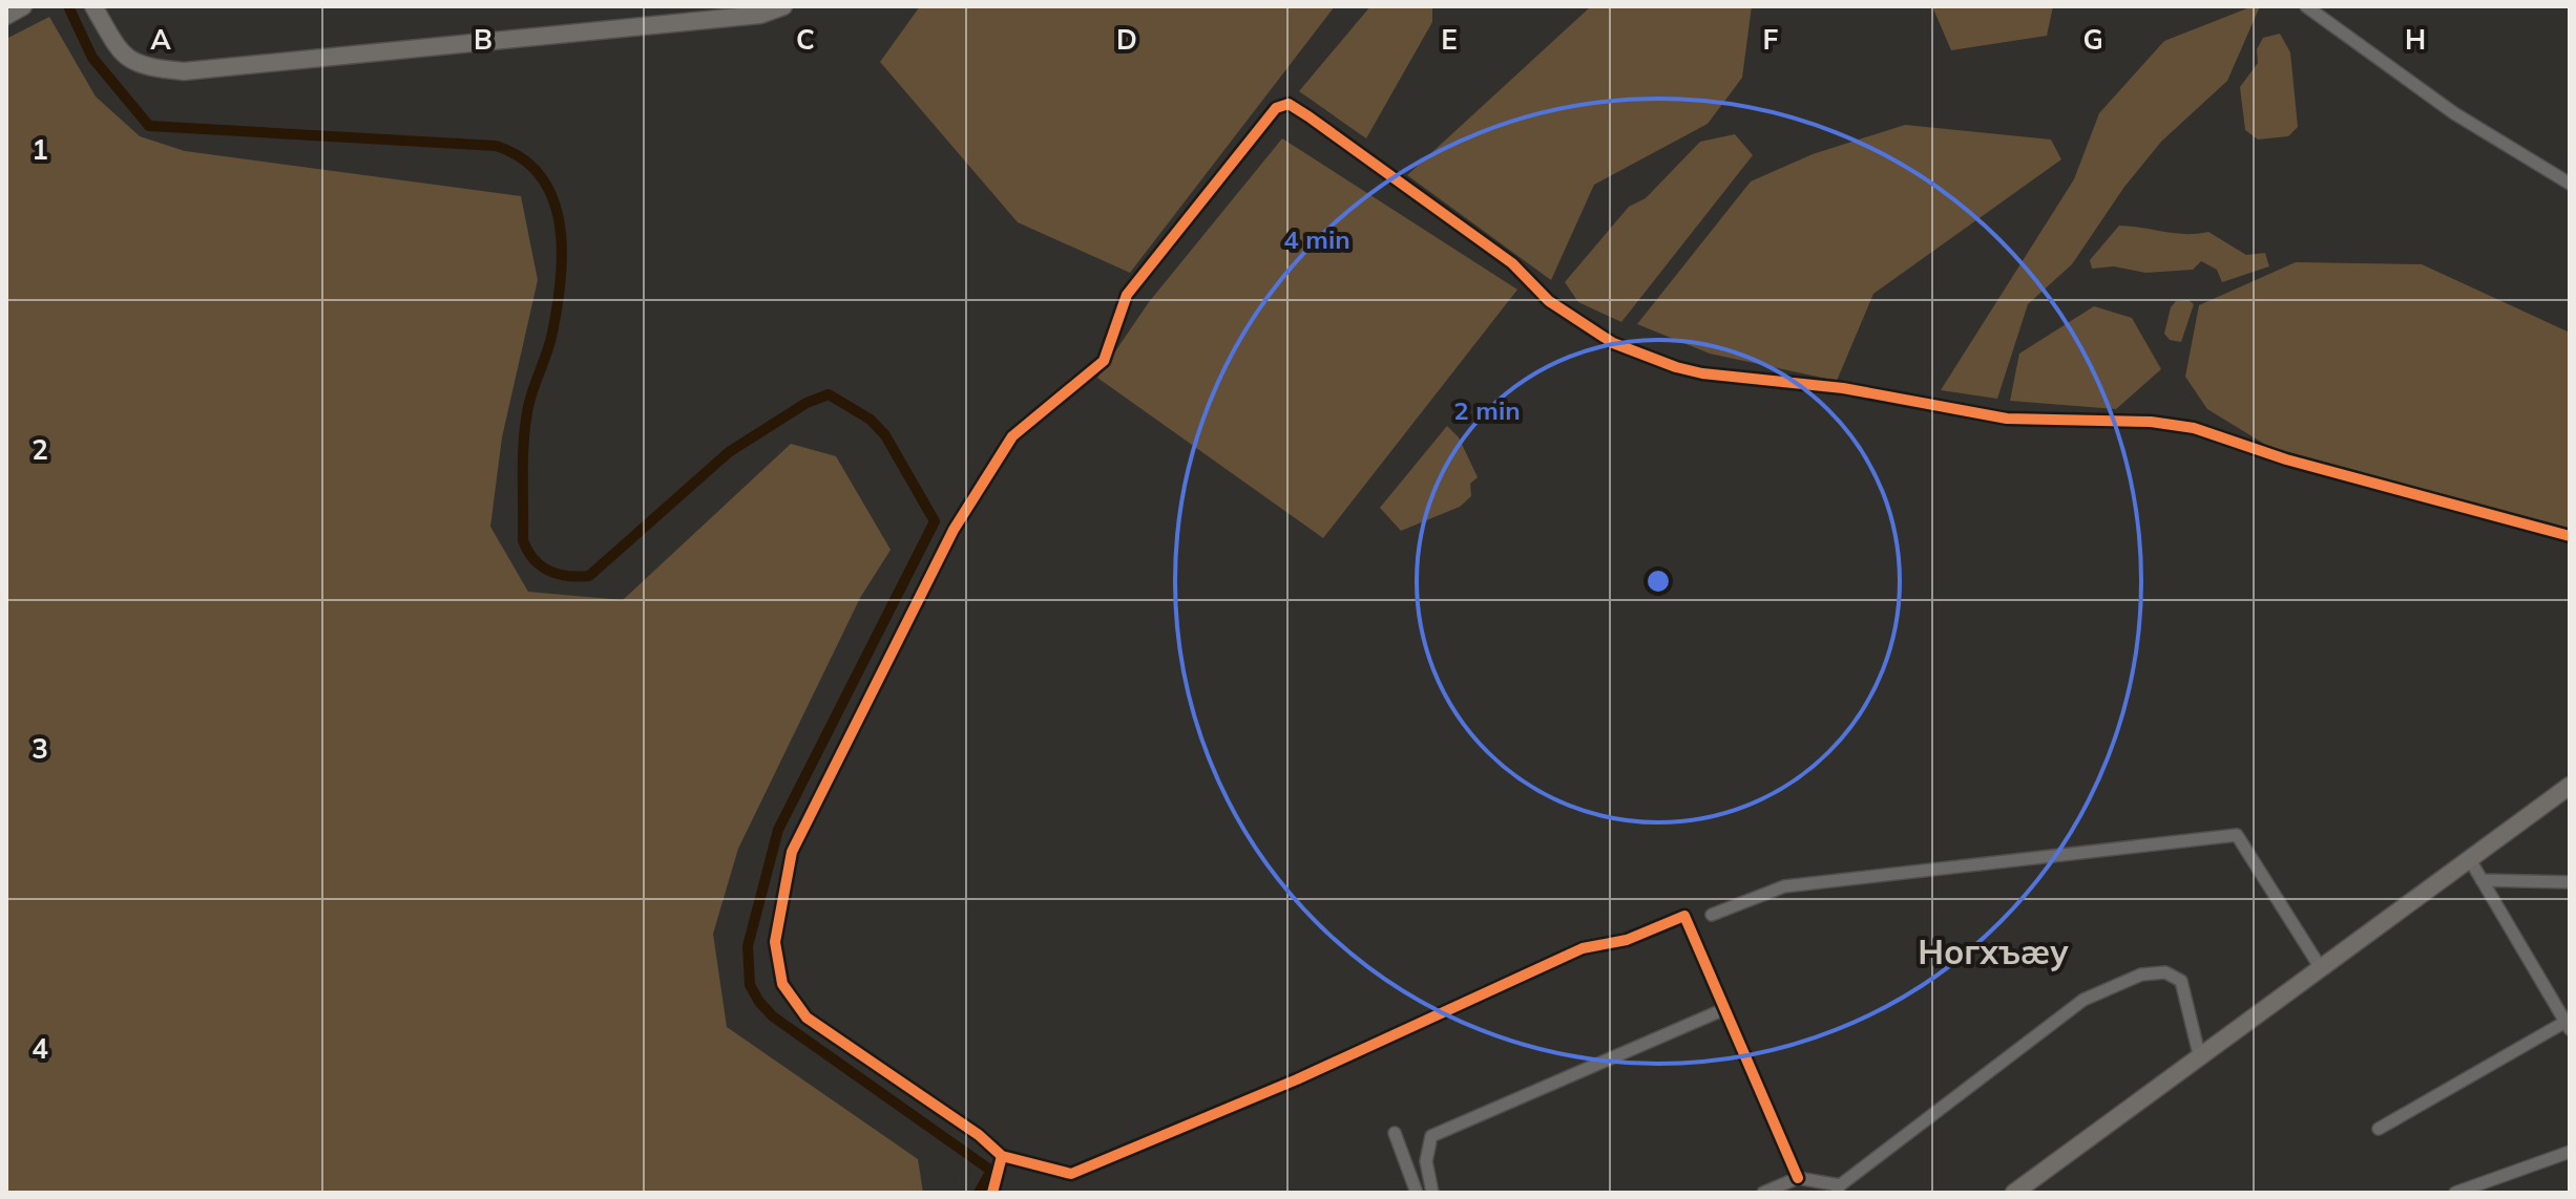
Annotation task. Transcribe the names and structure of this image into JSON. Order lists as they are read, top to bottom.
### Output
{
  "districts": ["Ногхъæу"],
  "grid": {
    "columns": [
      "A",
      "B",
      "C",
      "D",
      "E",
      "F",
      "G",
      "H"
    ],
    "rows": [
      "1",
      "2",
      "3",
      "4"
    ]
  },
  "rings": ["4 min", "2 min"]
}
